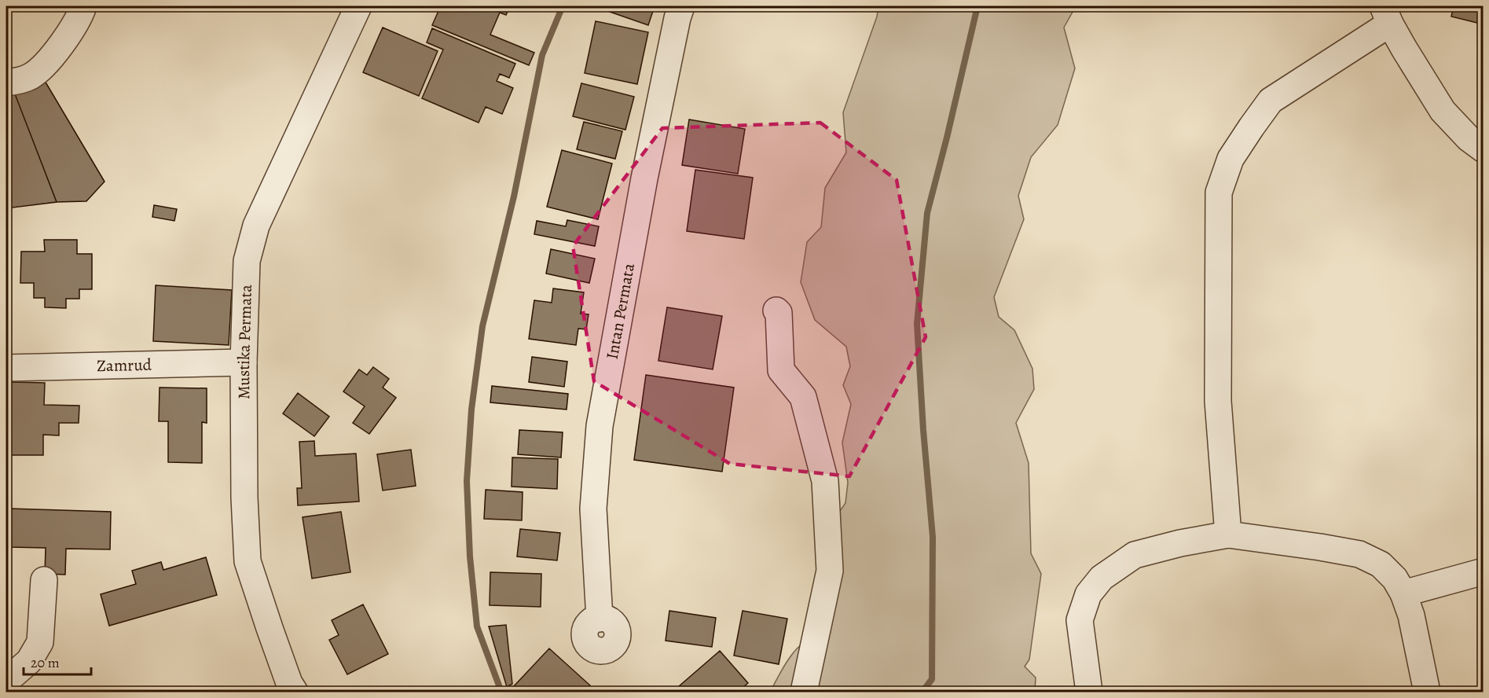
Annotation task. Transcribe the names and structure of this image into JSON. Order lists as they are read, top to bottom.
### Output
{
  "streets": {
    "street": ["Intan Permata", "Mustika Permata", "Zamrud"]
  },
  "crossings": [
    ["Mustika Permata", "Zamrud"]
  ],
  "scale_bar": "20 m"
}
